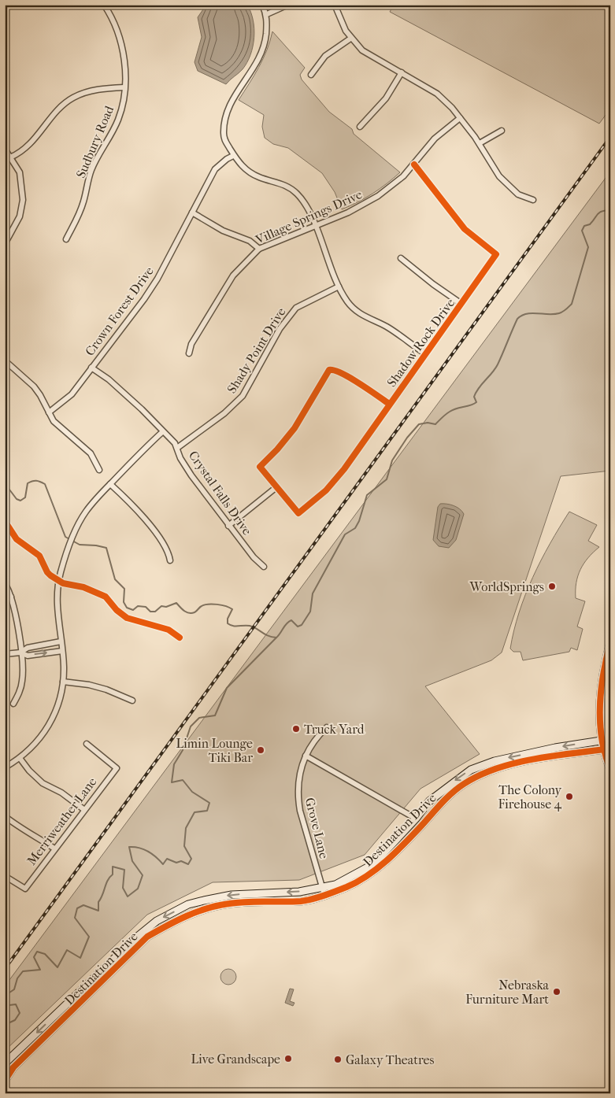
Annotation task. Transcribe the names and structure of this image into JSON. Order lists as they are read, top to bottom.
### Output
{
  "streets": {
    "street": [
      "Sudbury Road",
      "Village Springs Drive",
      "Crown Forest Drive",
      "Shadow Rock Drive",
      "Shady Point Drive",
      "Crystal Falls Drive",
      "Merriweather Lane",
      "Grove Lane",
      "Destination Drive"
    ]
  },
  "crossings": [
    ["Village Springs Drive", "Shadow Rock Drive"],
    ["Crown Forest Drive", "Crystal Falls Drive"],
    ["Shady Point Drive", "Crystal Falls Drive"],
    ["Grove Lane", "Destination Drive"]
  ],
  "places": [
    "WorldSprings",
    "Truck Yard",
    "Limin Lounge Tiki Bar",
    "The Colony Firehouse 4",
    "Nebraska Furniture Mart",
    "Live Grandscape",
    "Galaxy Theatres"
  ]
}
